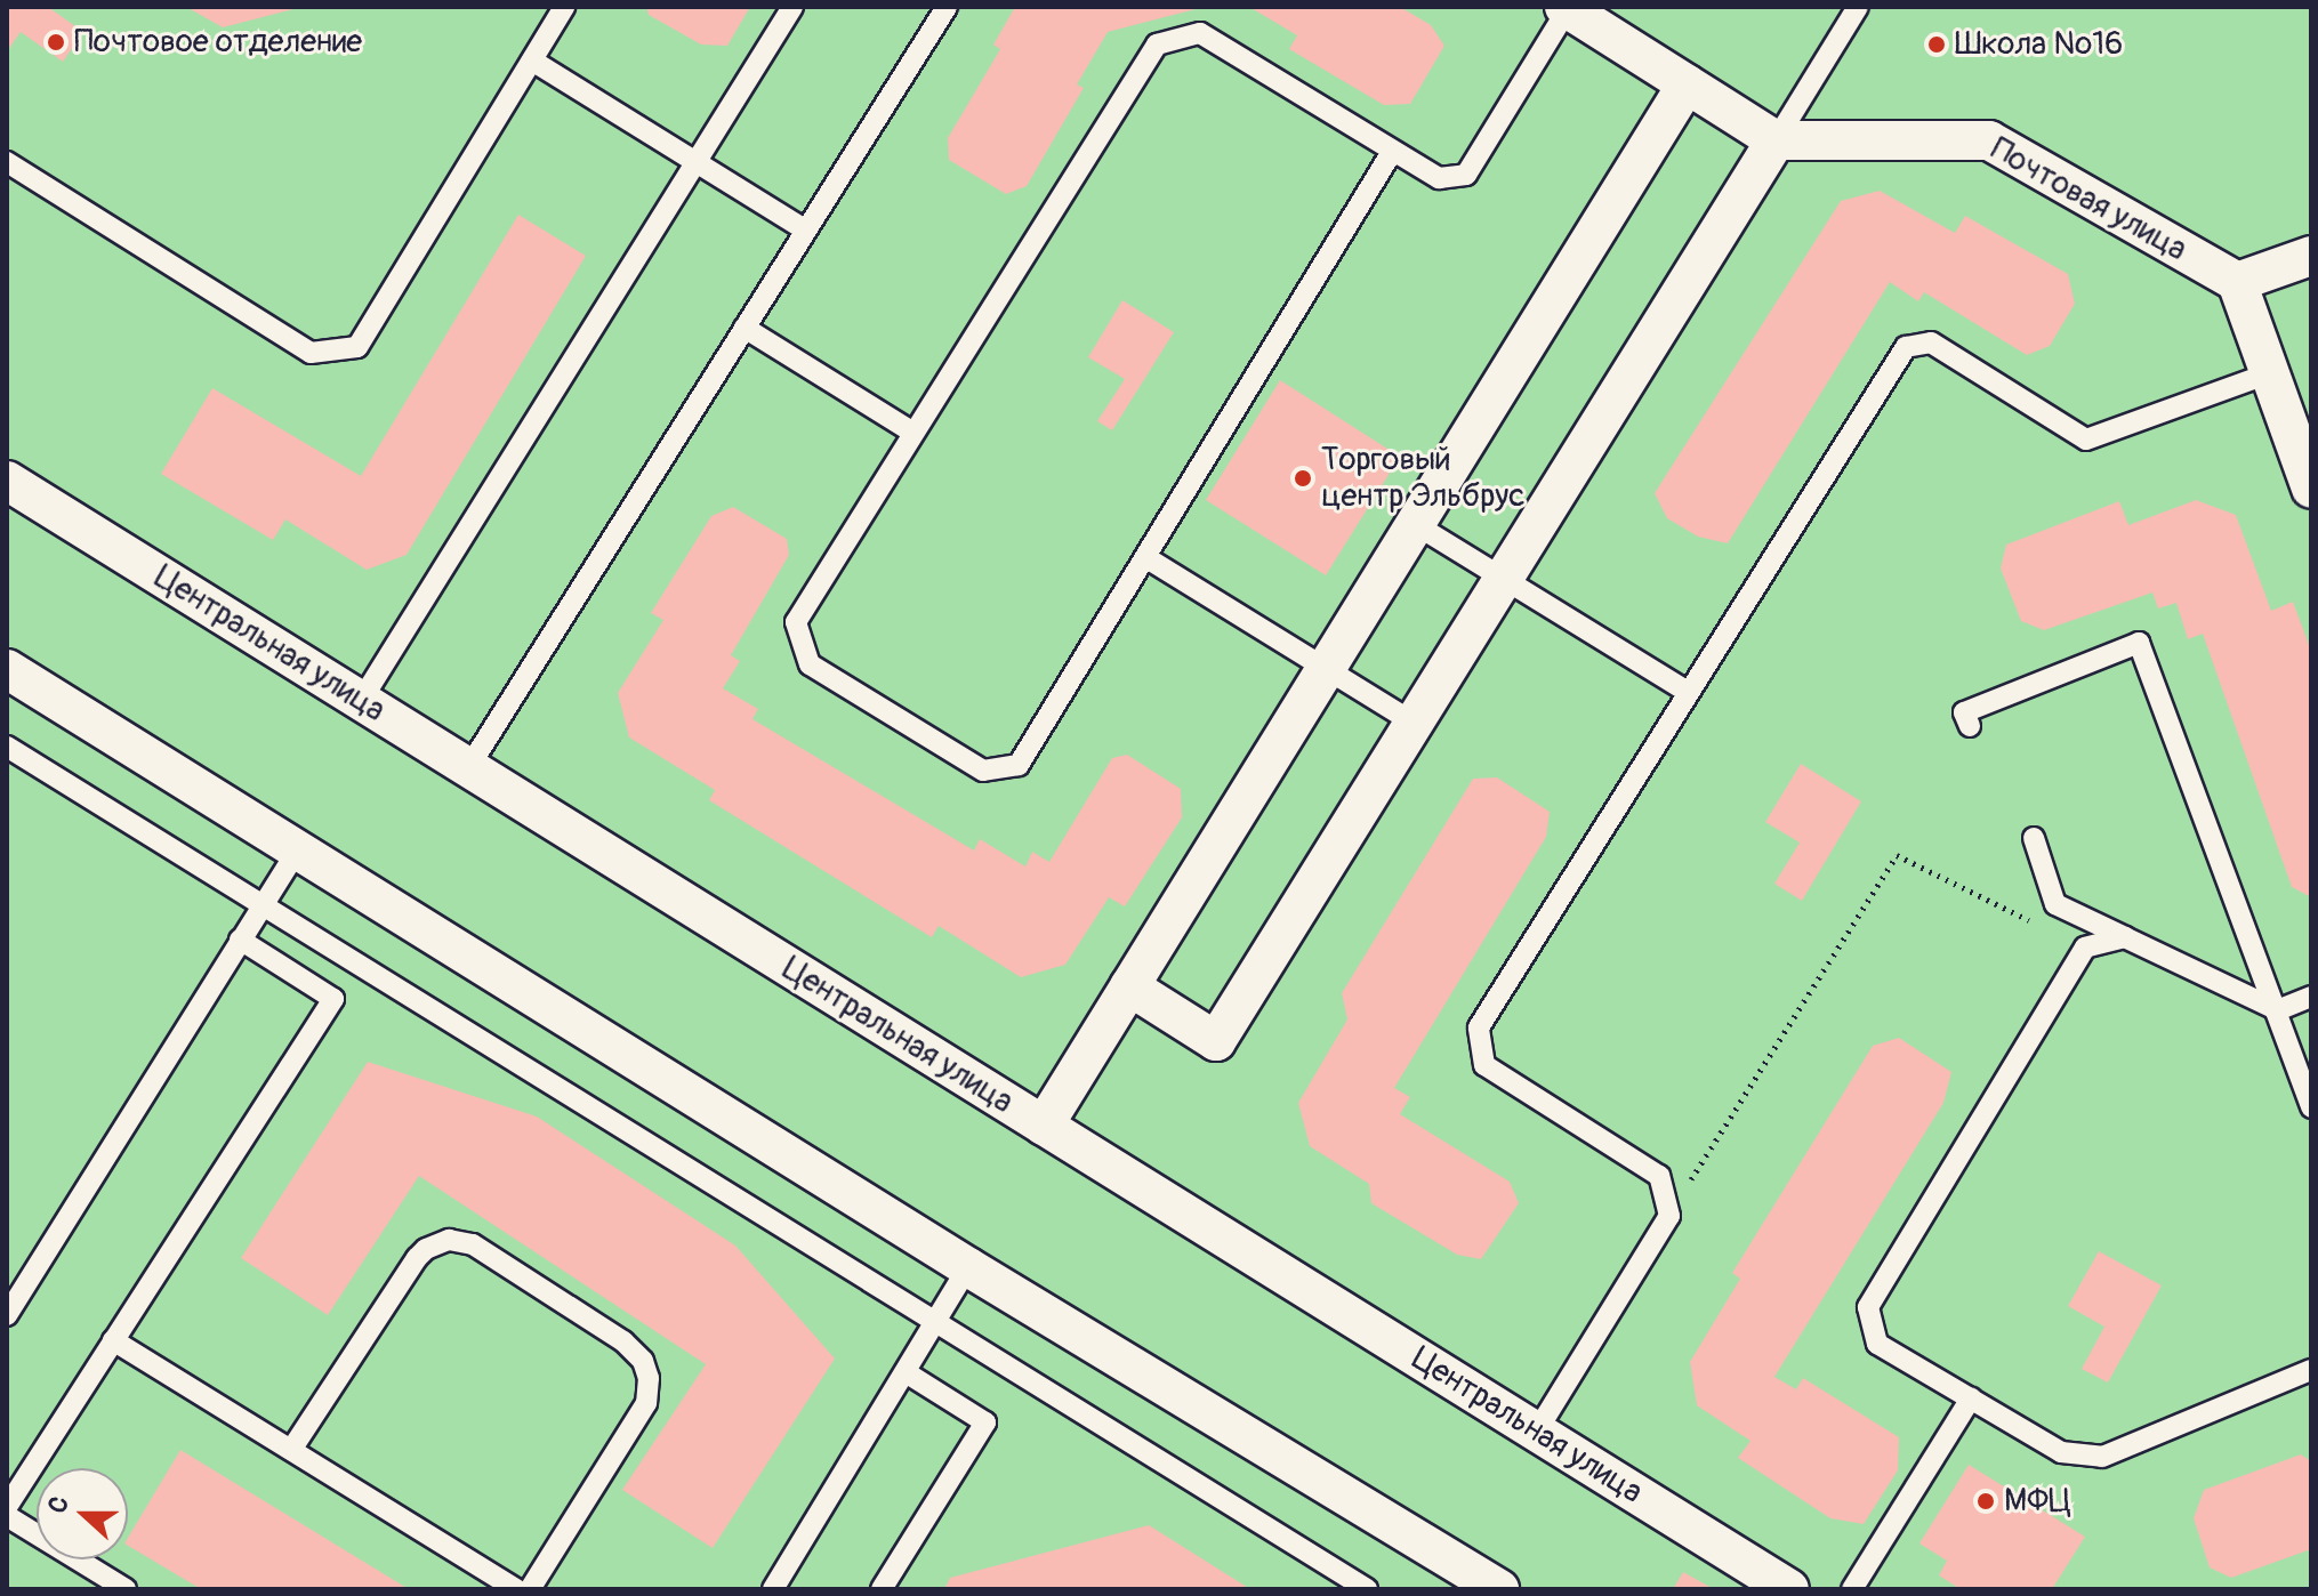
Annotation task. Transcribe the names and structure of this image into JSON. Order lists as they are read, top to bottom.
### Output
{
  "streets": {
    "street": ["Почтовая улица", "Центральная улица"]
  },
  "places": [
    "Почтовое отделение",
    "Школа №16",
    "Торговый центр Эльбрус",
    "МФЦ"
  ],
  "north": "left"
}
